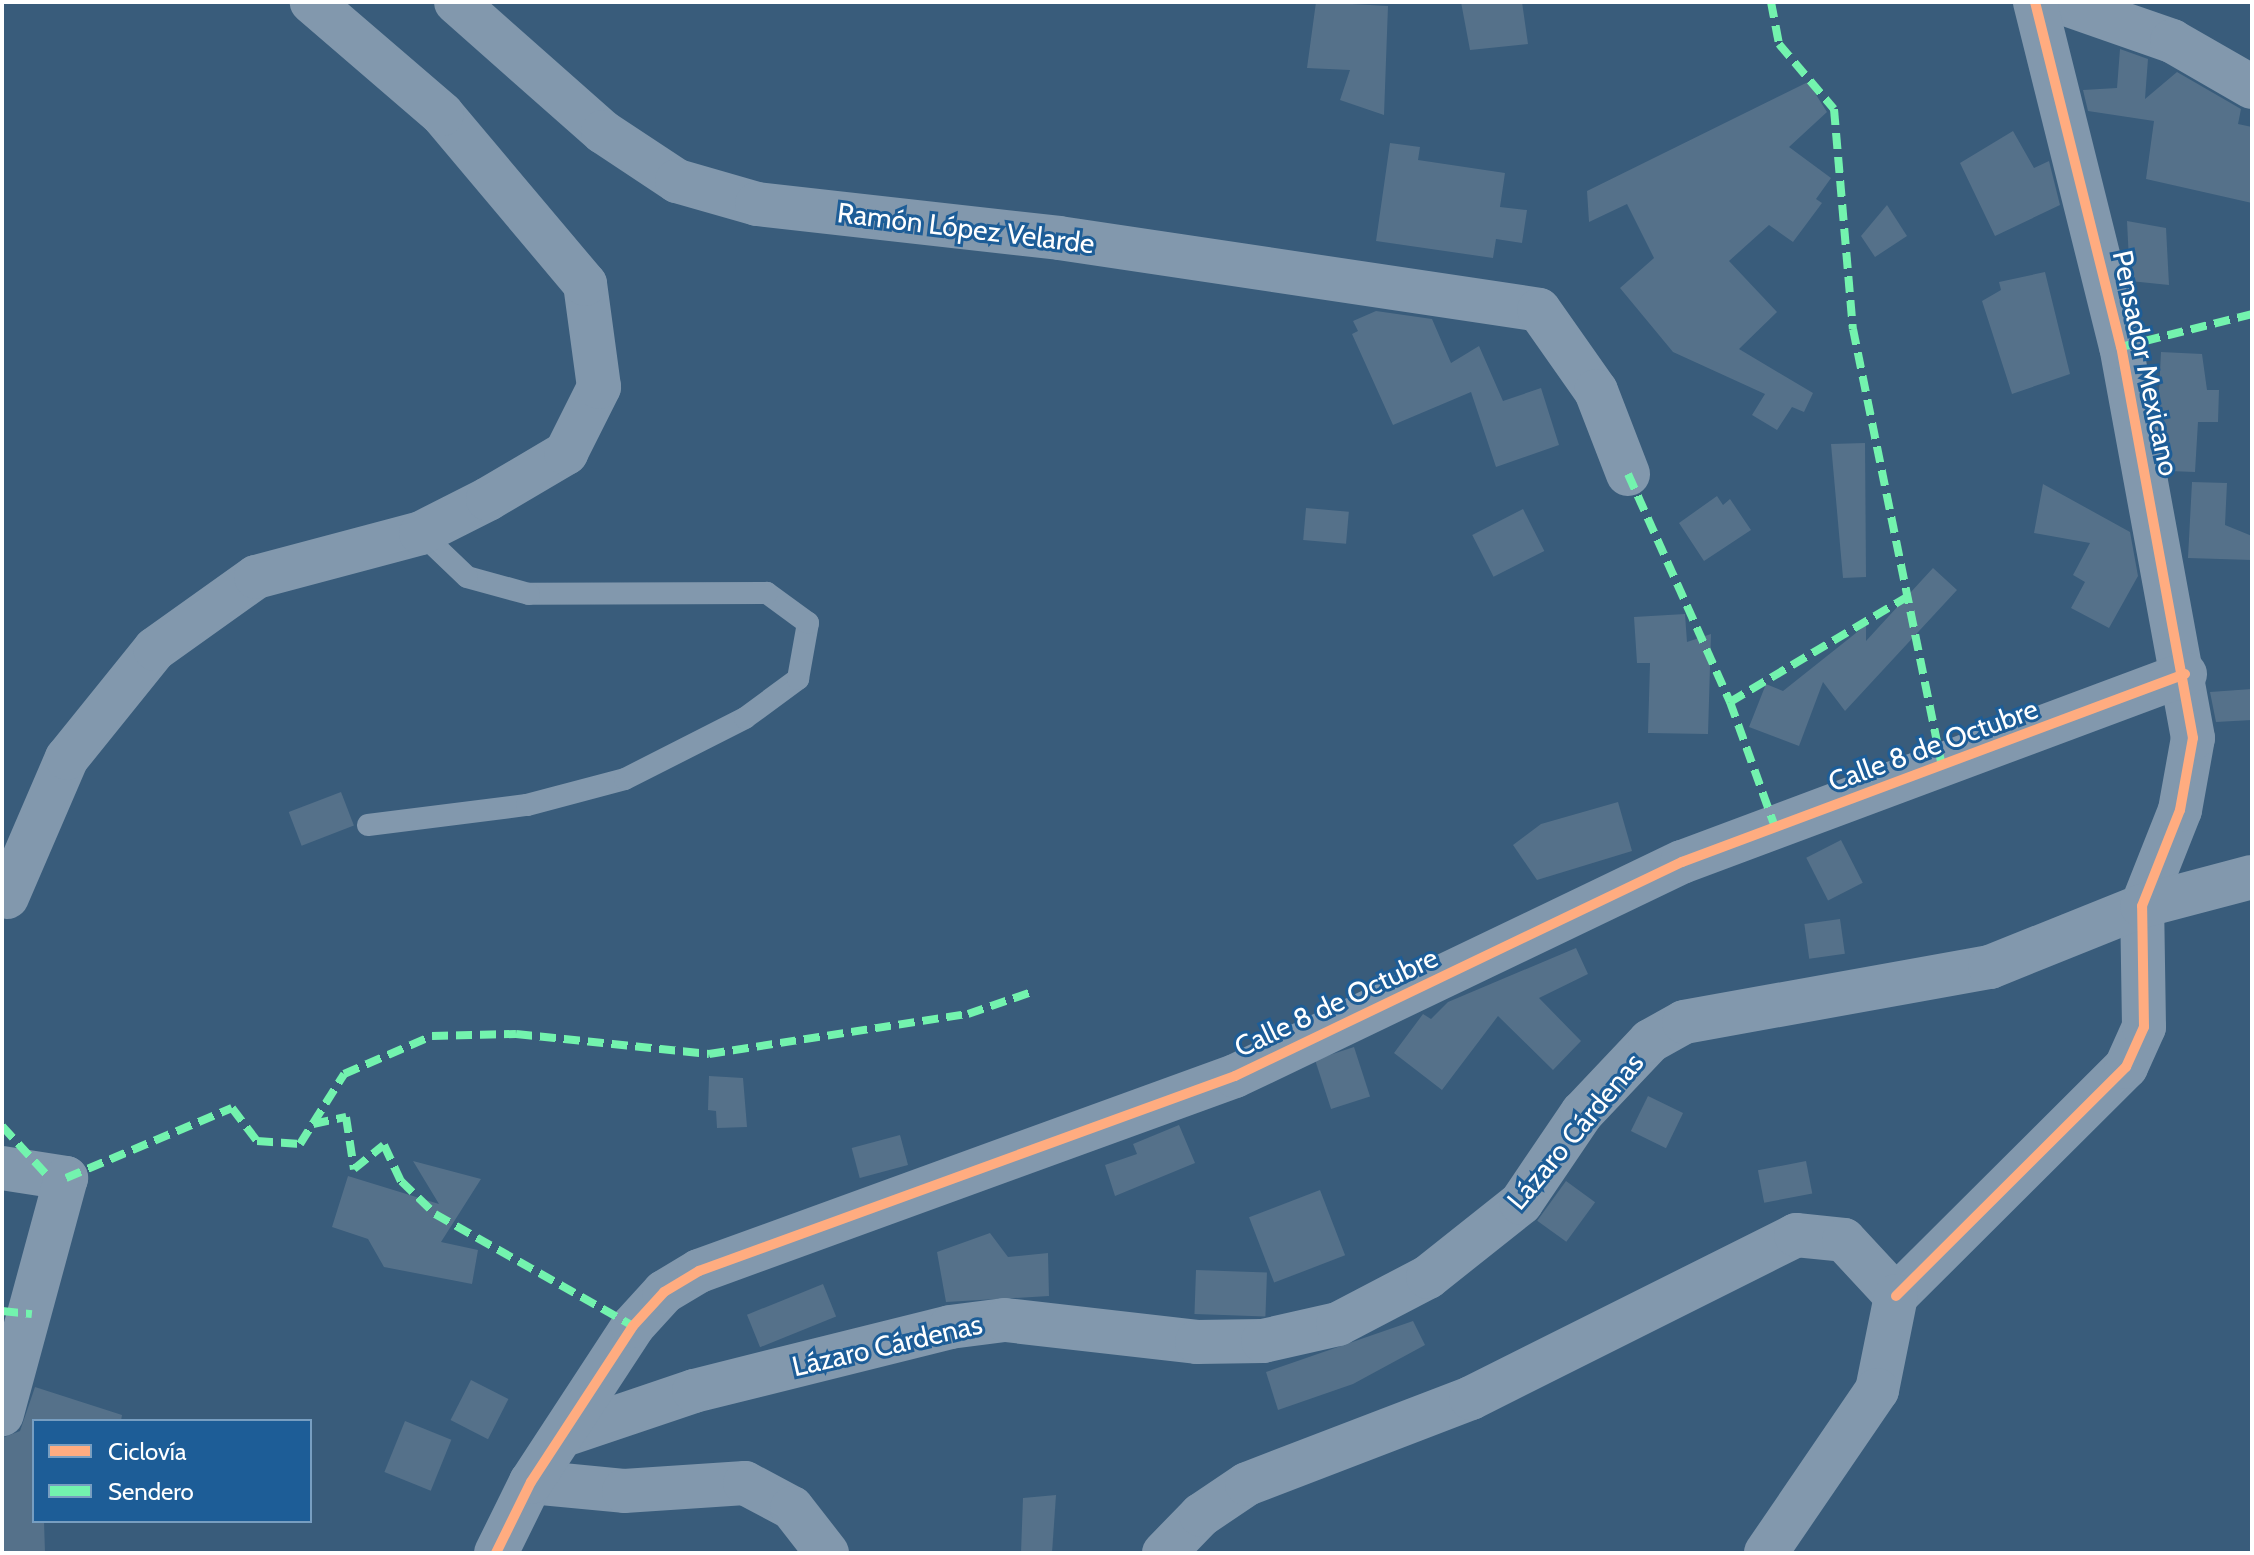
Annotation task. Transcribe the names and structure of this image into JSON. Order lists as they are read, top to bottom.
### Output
{
  "streets": {
    "street": [
      "Ramón López Velarde",
      "Pensador Mexicano",
      "Calle 8 de Octubre",
      "Lázaro Cárdenas"
    ]
  },
  "crossings": [
    ["Pensador Mexicano", "Calle 8 de Octubre"],
    ["Pensador Mexicano", "Lázaro Cárdenas"],
    ["Calle 8 de Octubre", "Lázaro Cárdenas"]
  ],
  "legend": ["Ciclovía", "Sendero"]
}
